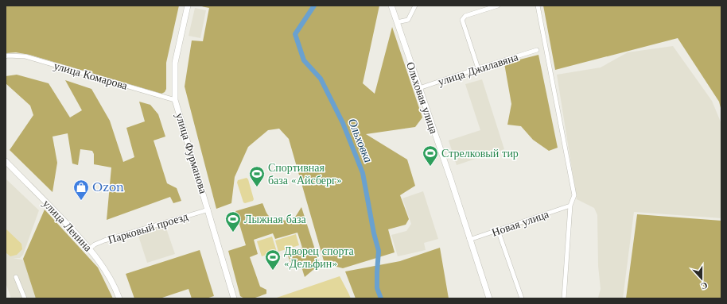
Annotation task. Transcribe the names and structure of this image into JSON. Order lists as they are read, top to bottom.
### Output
{
  "streets": {
    "main road": ["Ольховая улица", "улица Фурманова", "улица Ленина"],
    "street": [
      "улица Джилавяна",
      "улица Комарова",
      "Новая улица",
      "Парковый проезд"
    ]
  },
  "crossings": [
    ["улица Джилавяна", "Ольховая улица"],
    ["улица Комарова", "улица Фурманова"],
    ["Ольховая улица", "Новая улица"],
    ["улица Фурманова", "Парковый проезд"],
    ["улица Ленина", "Парковый проезд"]
  ],
  "water": ["Ольховка"],
  "places": {
    "sports": [
      "Стрелковый тир",
      "Спортивная база «Айсберг»",
      "Лыжная база",
      "Дворец спорта «Дельфин»"
    ],
    "shop": ["Ozon"]
  },
  "north": "bottom"
}
